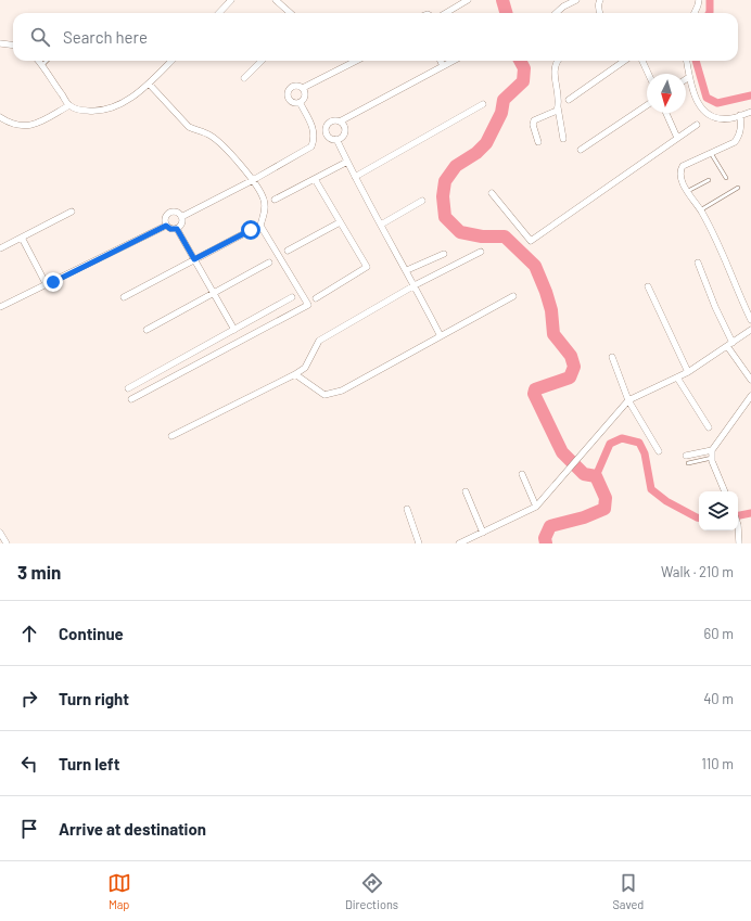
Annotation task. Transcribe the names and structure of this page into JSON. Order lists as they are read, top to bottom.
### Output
{
  "north": "bottom",
  "page": {
    "search": "Search here",
    "heading": ["3 min", "Walk · 210 m"],
    "list": [
      ["Continue", "60 m"],
      ["Turn right", "40 m"],
      ["Turn left", "110 m"],
      "Arrive at destination"
    ],
    "nav": ["Map", "Directions", "Saved"]
  }
}
